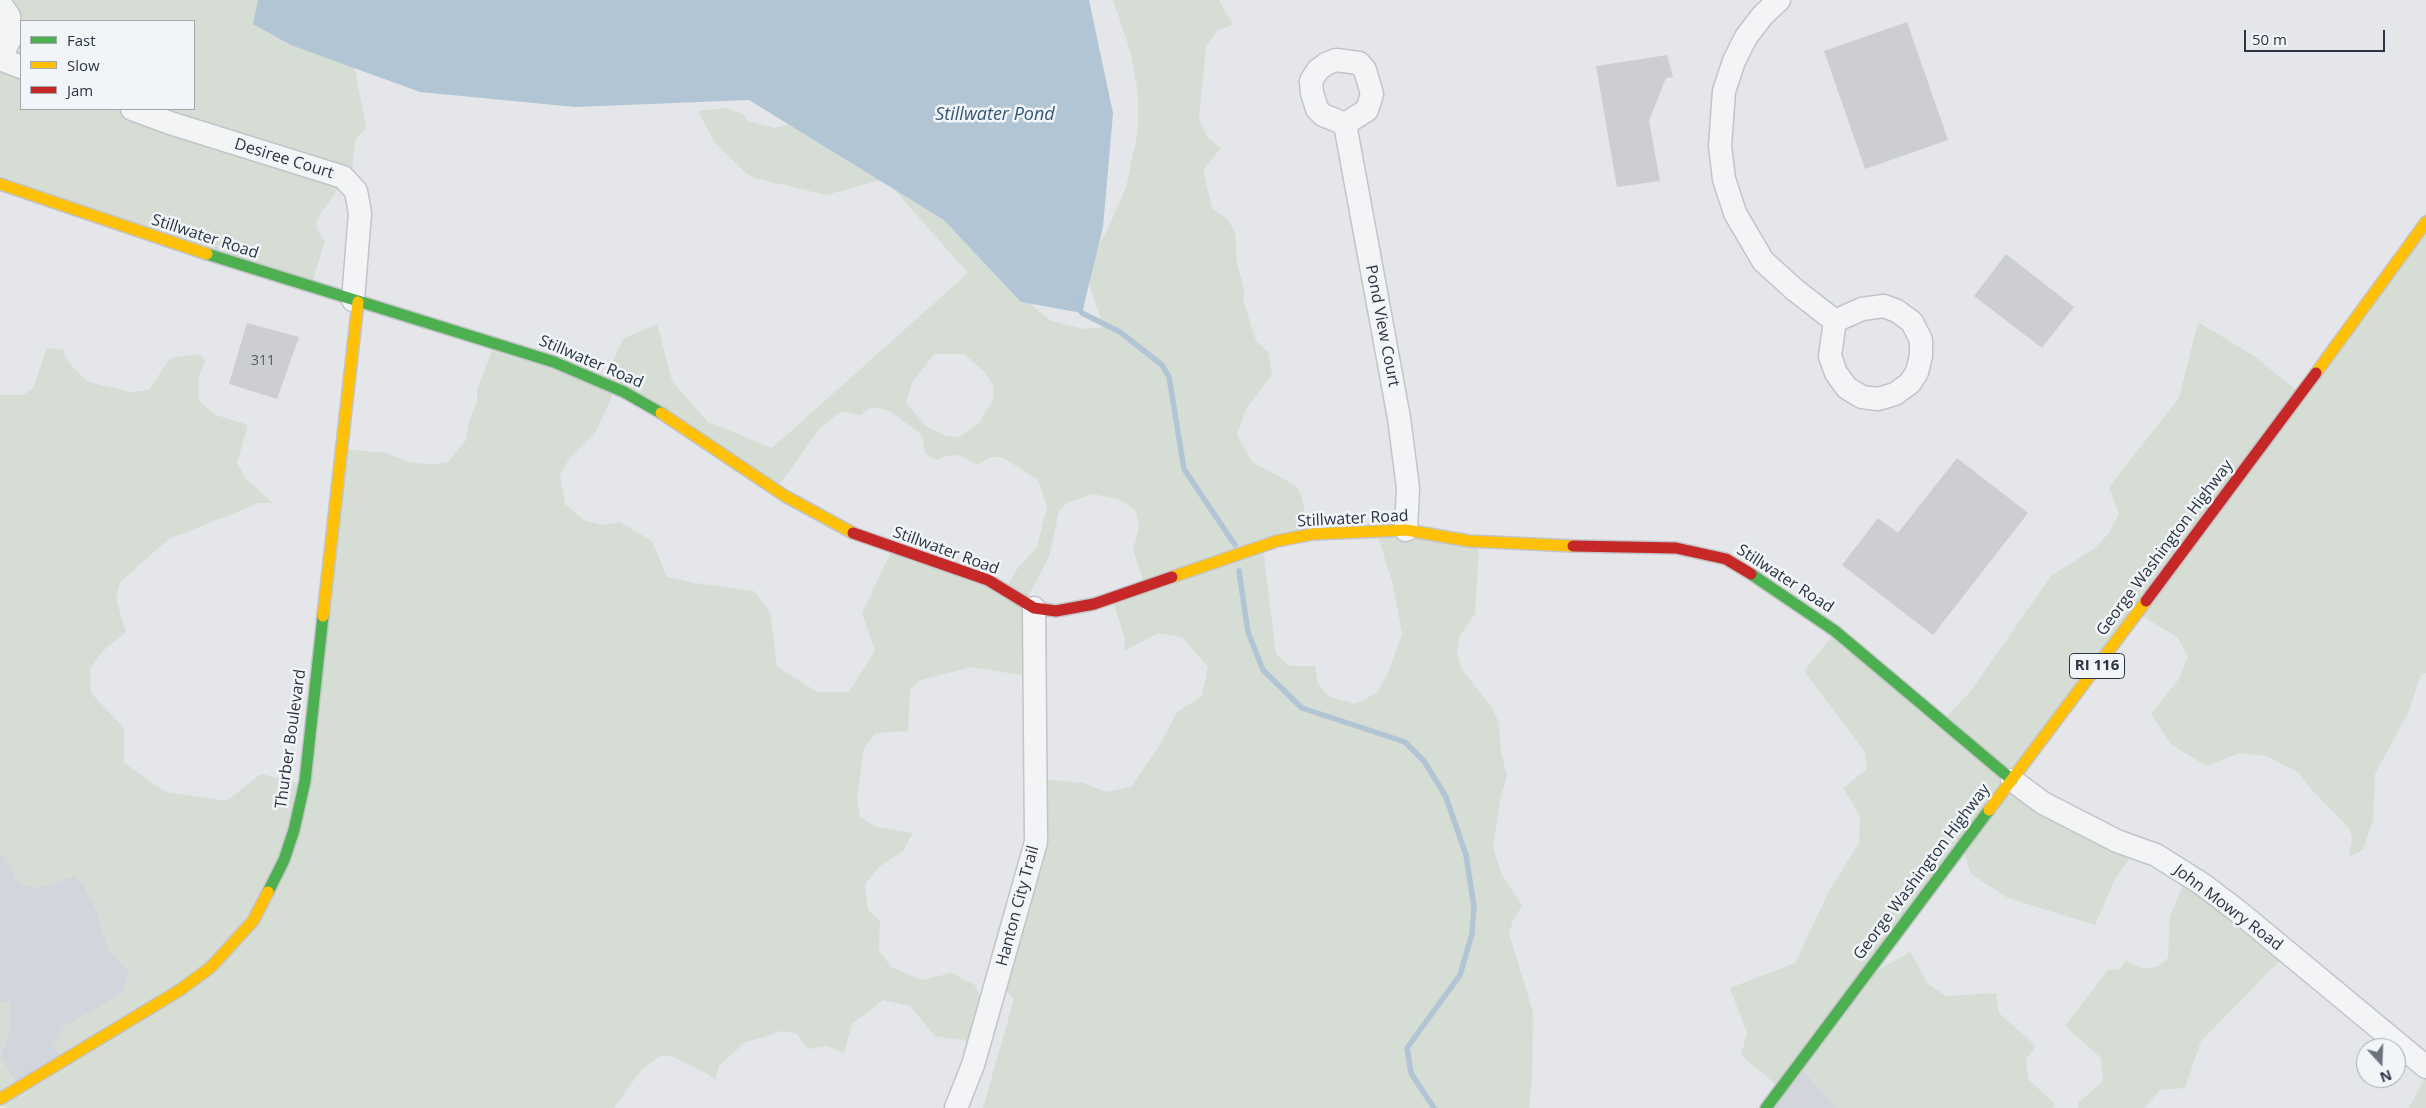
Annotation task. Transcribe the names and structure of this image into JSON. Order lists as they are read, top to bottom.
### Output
{
  "streets": {
    "street": [
      "Desiree Court",
      "Stillwater Road",
      "Pond View Court",
      "George Washington Highway",
      "RI 116",
      "Thurber Boulevard",
      "Hanton City Trail",
      "John Mowry Road"
    ]
  },
  "crossings": [
    ["Desiree Court", "Stillwater Road"],
    ["Desiree Court", "Thurber Boulevard"],
    ["Stillwater Road", "Pond View Court"],
    ["Stillwater Road", "George Washington Highway"],
    ["Stillwater Road", "Thurber Boulevard"],
    ["Stillwater Road", "Hanton City Trail"],
    ["Stillwater Road", "John Mowry Road"],
    ["George Washington Highway", "John Mowry Road"]
  ],
  "water": ["Stillwater Pond"],
  "house_numbers": ["311"],
  "legend": ["Fast", "Slow", "Jam"],
  "scale_bar": "50 m",
  "north": "bottom"
}
